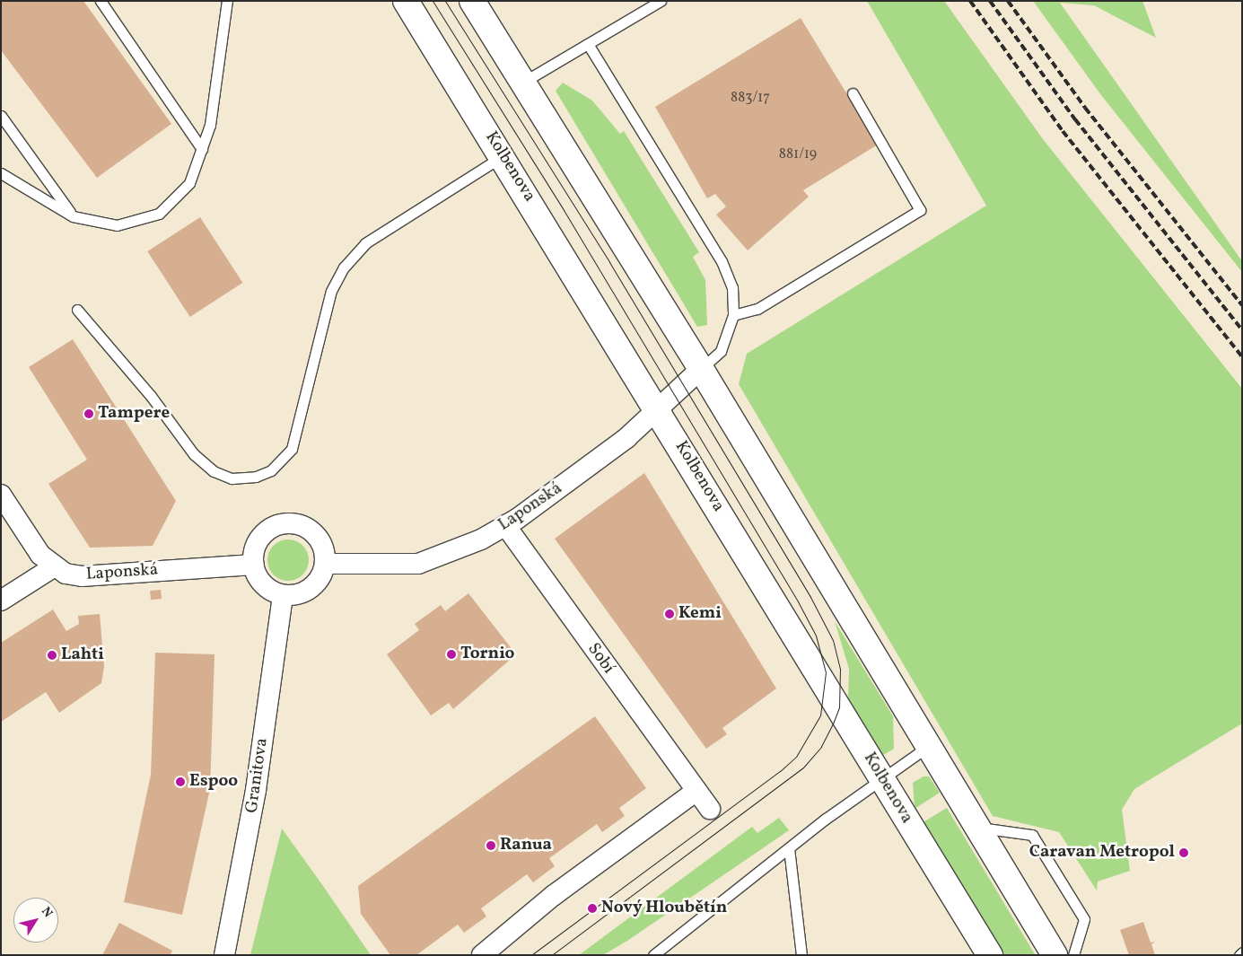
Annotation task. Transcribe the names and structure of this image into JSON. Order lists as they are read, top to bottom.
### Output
{
  "streets": {
    "main road": ["Kolbenova"],
    "street": ["Laponská", "Sobí", "Granitova"]
  },
  "crossings": [
    ["Kolbenova", "Laponská"],
    ["Laponská", "Sobí"],
    ["Laponská", "Granitova"]
  ],
  "places": [
    "Tampere",
    "Kemi",
    "Tornio",
    "Lahti",
    "Espoo",
    "Ranua",
    "Caravan Metropol",
    "Nový Hloubětín"
  ],
  "house_numbers": ["883/17", "881/19"],
  "north": "top right"
}
